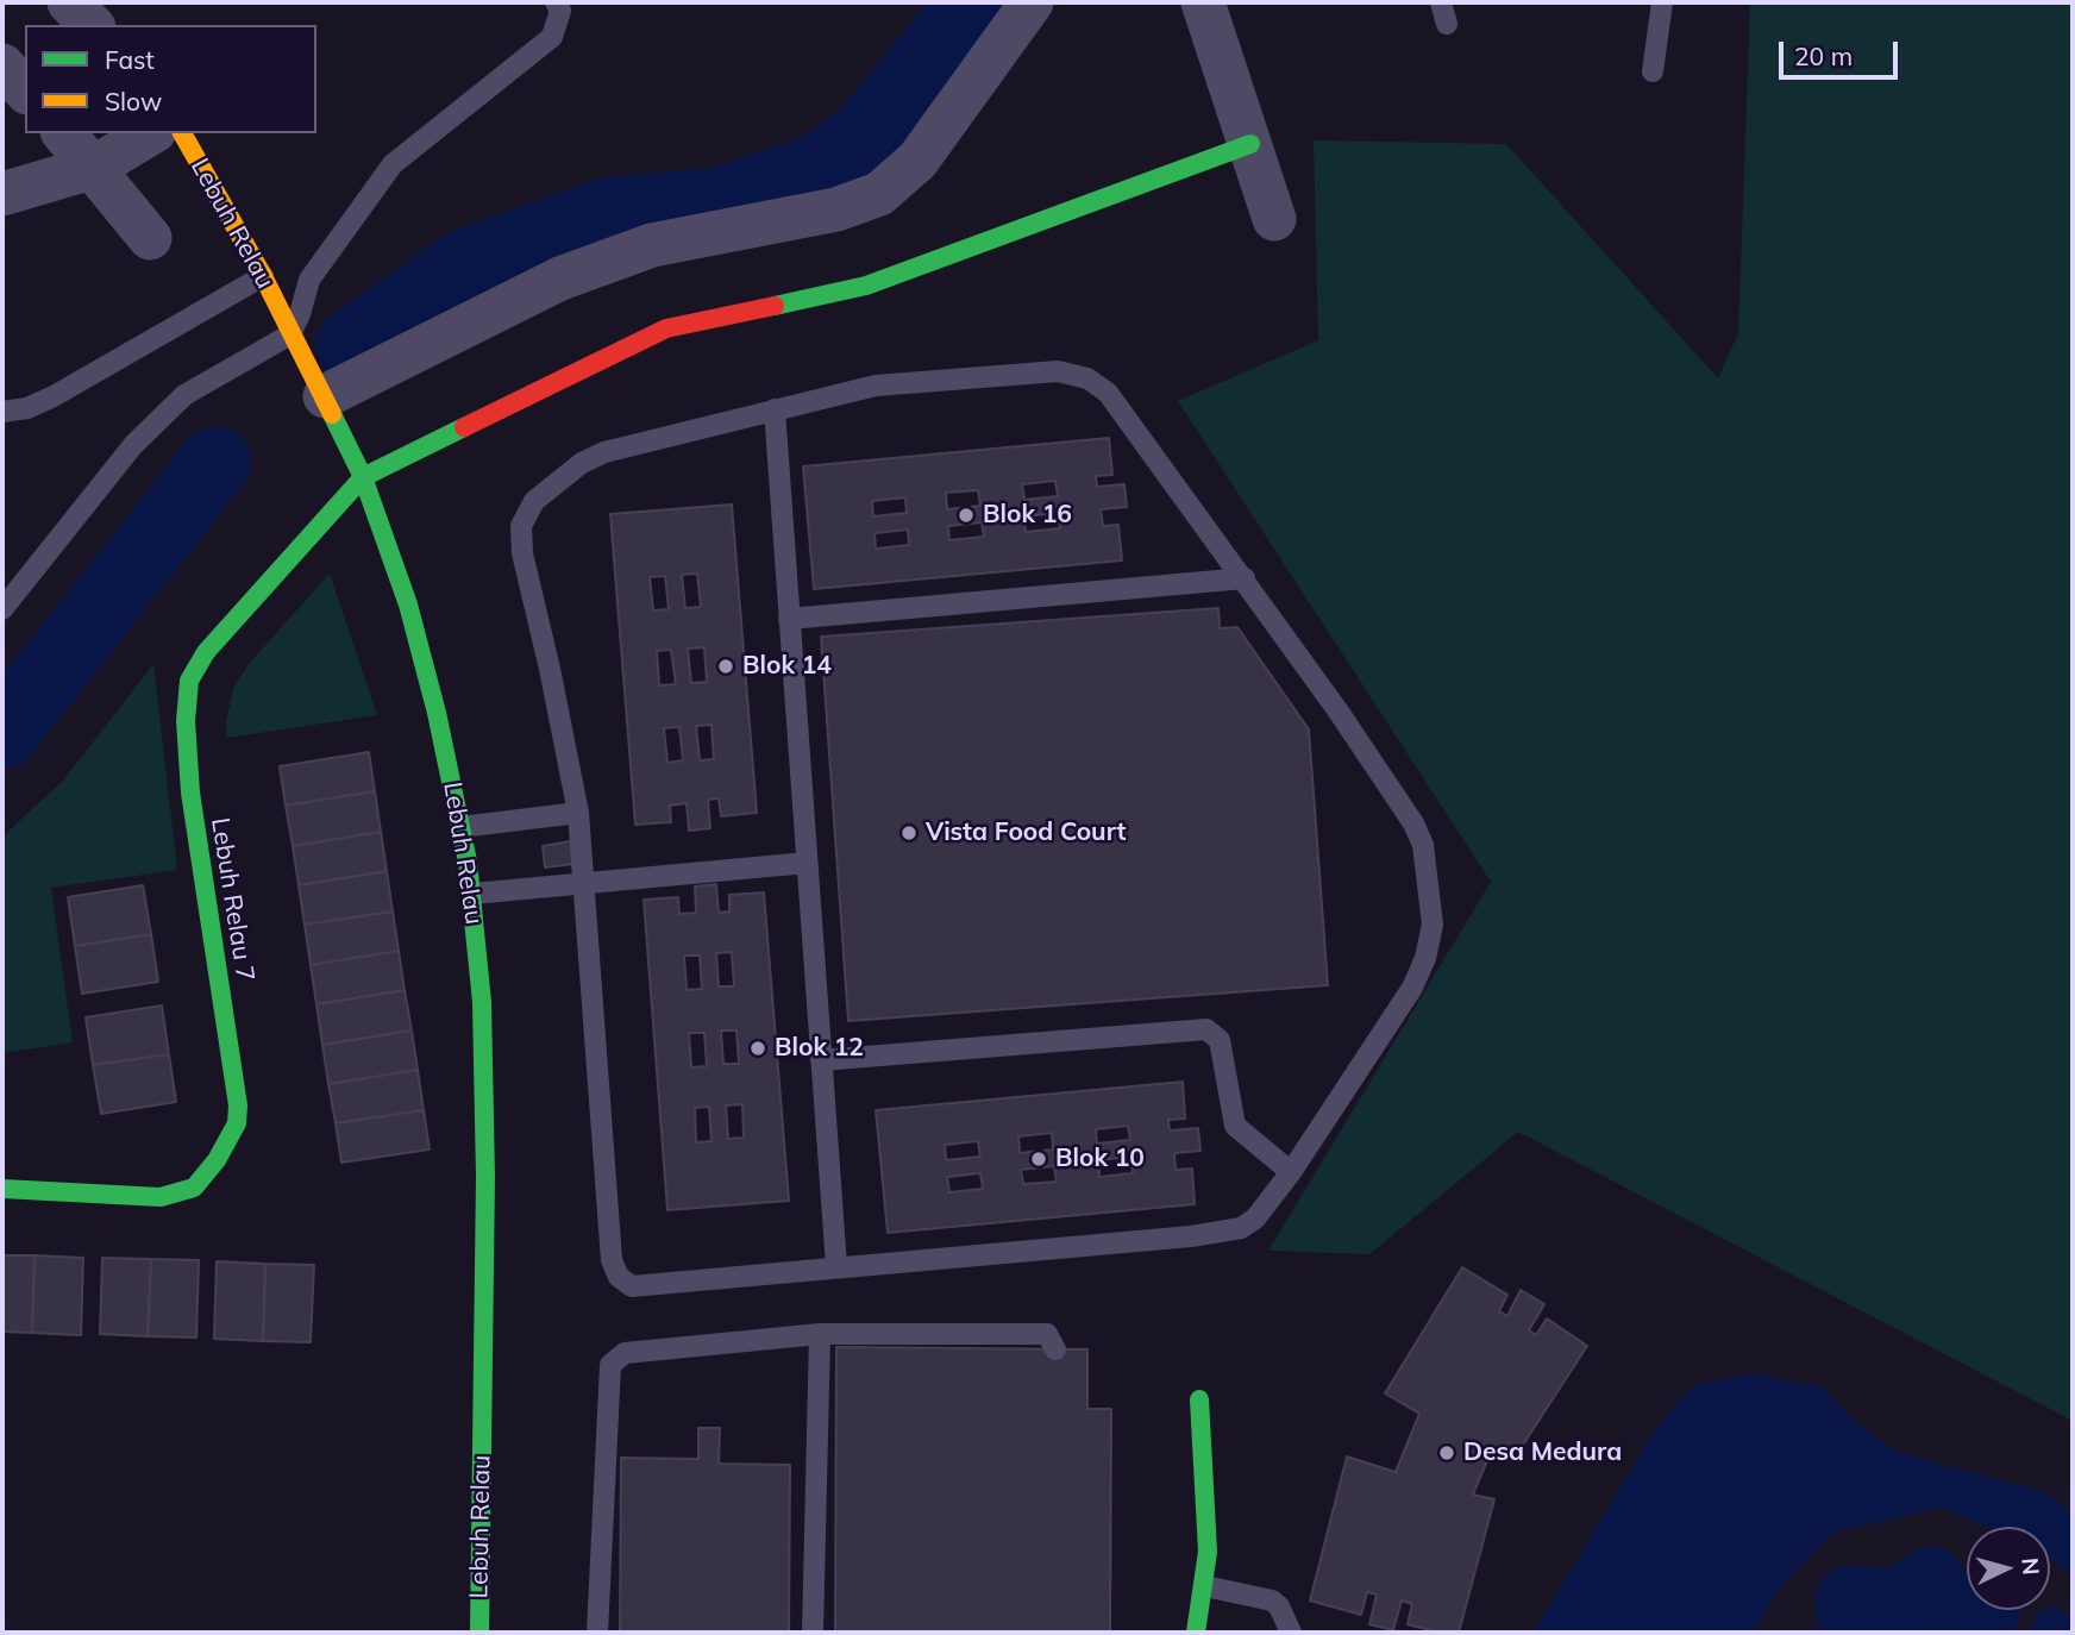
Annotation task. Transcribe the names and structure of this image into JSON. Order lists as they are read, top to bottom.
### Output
{
  "streets": {
    "street": ["Lebuh Relau", "Lebuh Relau 7"]
  },
  "crossings": [
    ["Lebuh Relau", "Lebuh Relau 7"]
  ],
  "places": [
    "Blok 16",
    "Blok 14",
    "Vista Food Court",
    "Blok 12",
    "Blok 10",
    "Desa Medura"
  ],
  "legend": ["Fast", "Slow"],
  "scale_bar": "20 m",
  "north": "right"
}
